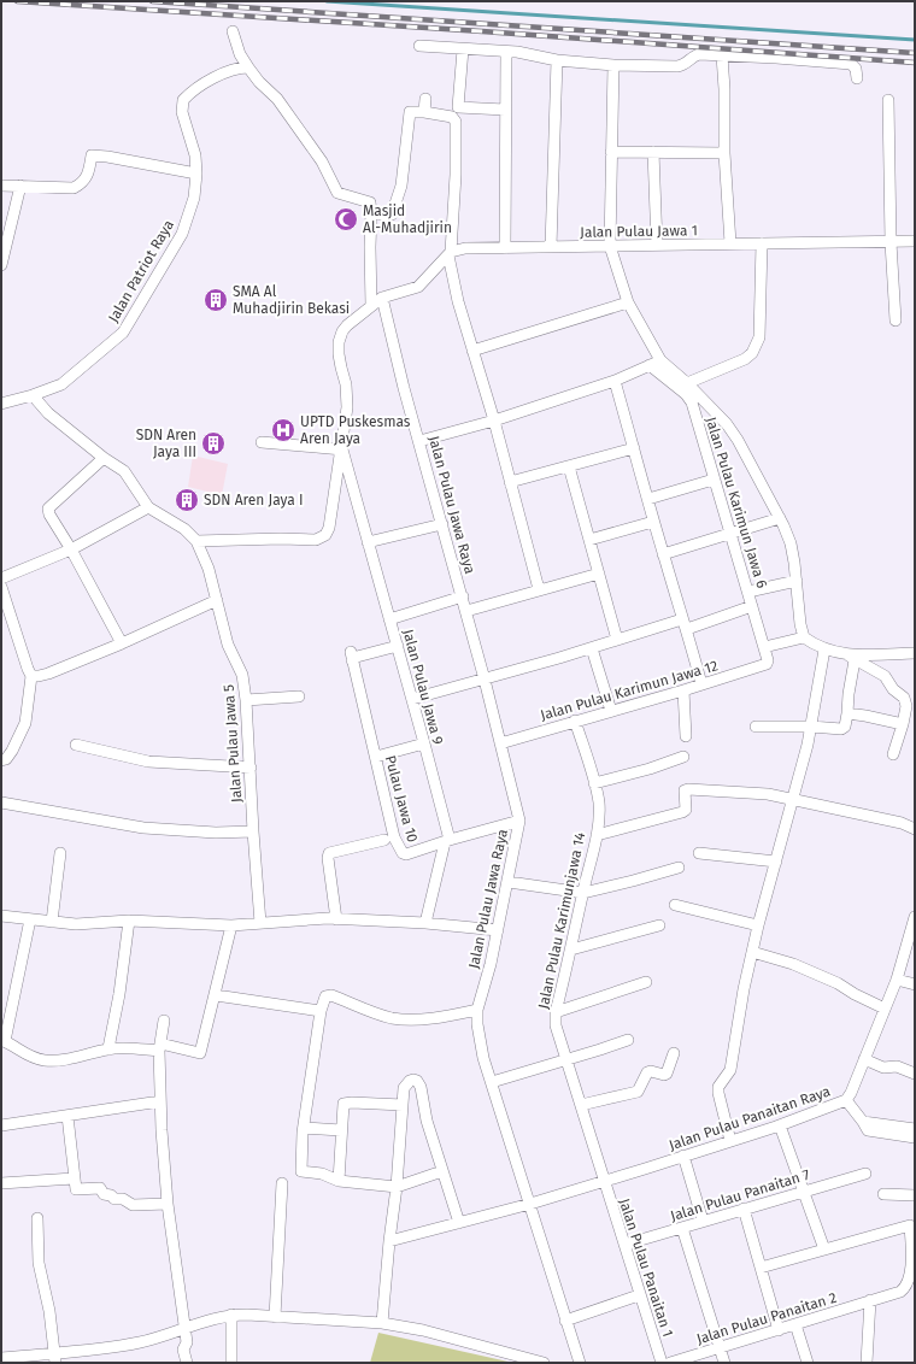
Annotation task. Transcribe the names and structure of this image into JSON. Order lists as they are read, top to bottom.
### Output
{
  "streets": {
    "street": [
      "Jalan Pulau Jawa 1",
      "Jalan Patriot Raya",
      "Jalan Pulau Karimun Jawa 6",
      "Jalan Pulau Jawa Raya",
      "Jalan Pulau Jawa 9",
      "Jalan Pulau Karimun Jawa 12",
      "Jalan Pulau Jawa 5",
      "Pulau Jawa 10",
      "Jalan Pulau Karimunjawa 14",
      "Jalan Pulau Panaitan Raya",
      "Jalan Pulau Panaitan 7",
      "Jalan Pulau Panaitan 1",
      "Jalan Pulau Panaitan 2"
    ]
  },
  "crossings": [
    ["Jalan Pulau Karimun Jawa 6", "Jalan Pulau Karimun Jawa 12"],
    ["Jalan Pulau Jawa Raya", "Jalan Pulau Karimun Jawa 12"],
    ["Jalan Pulau Jawa Raya", "Pulau Jawa 10"],
    ["Jalan Pulau Jawa Raya", "Jalan Pulau Panaitan Raya"],
    ["Jalan Pulau Jawa 9", "Pulau Jawa 10"],
    ["Jalan Pulau Karimun Jawa 12", "Jalan Pulau Karimunjawa 14"],
    ["Jalan Pulau Karimunjawa 14", "Jalan Pulau Panaitan Raya"],
    ["Jalan Pulau Karimunjawa 14", "Jalan Pulau Panaitan 1"],
    ["Jalan Pulau Panaitan Raya", "Jalan Pulau Panaitan 1"],
    ["Jalan Pulau Panaitan 7", "Jalan Pulau Panaitan 1"]
  ],
  "places": {
    "mosque": ["Masjid Al-Muhadjirin"],
    "building": ["SMA Al Muhadjirin Bekasi", "SDN Aren Jaya III", "SDN Aren Jaya I"],
    "hospital": ["UPTD Puskesmas Aren Jaya"]
  }
}
